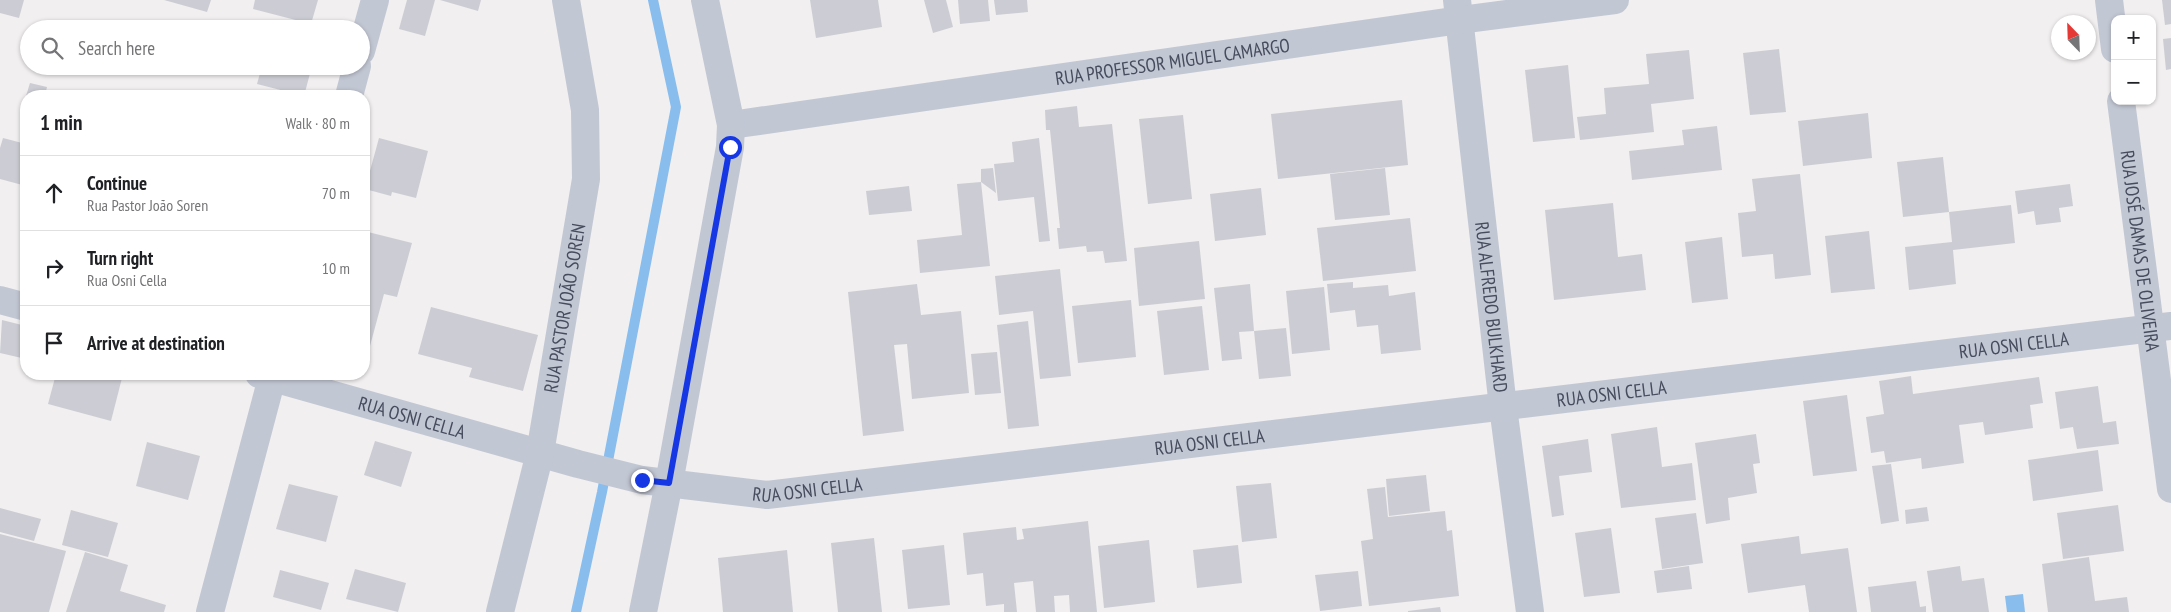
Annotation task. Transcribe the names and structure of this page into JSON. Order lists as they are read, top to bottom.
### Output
{
  "streets": {
    "street": [
      "RUA PROFESSOR MIGUEL CAMARGO",
      "RUA JOSÉ DAMAS DE OLIVEIRA",
      "RUA ALFREDO BULKHARD",
      "RUA PASTOR JOÃO SOREN",
      "RUA OSNI CELLA"
    ]
  },
  "crossings": [
    ["RUA PROFESSOR MIGUEL CAMARGO", "RUA ALFREDO BULKHARD"],
    ["RUA JOSÉ DAMAS DE OLIVEIRA", "RUA OSNI CELLA"],
    ["RUA ALFREDO BULKHARD", "RUA OSNI CELLA"],
    ["RUA PASTOR JOÃO SOREN", "RUA OSNI CELLA"]
  ],
  "north": "top left",
  "page": {
    "map_buttons": ["+", "−"],
    "search": "Search here",
    "heading": ["1 min", "Walk · 80 m"],
    "list": [
      ["Continue", "Rua Pastor João Soren", "70 m"],
      ["Turn right", "Rua Osni Cella", "10 m"],
      "Arrive at destination"
    ]
  }
}
